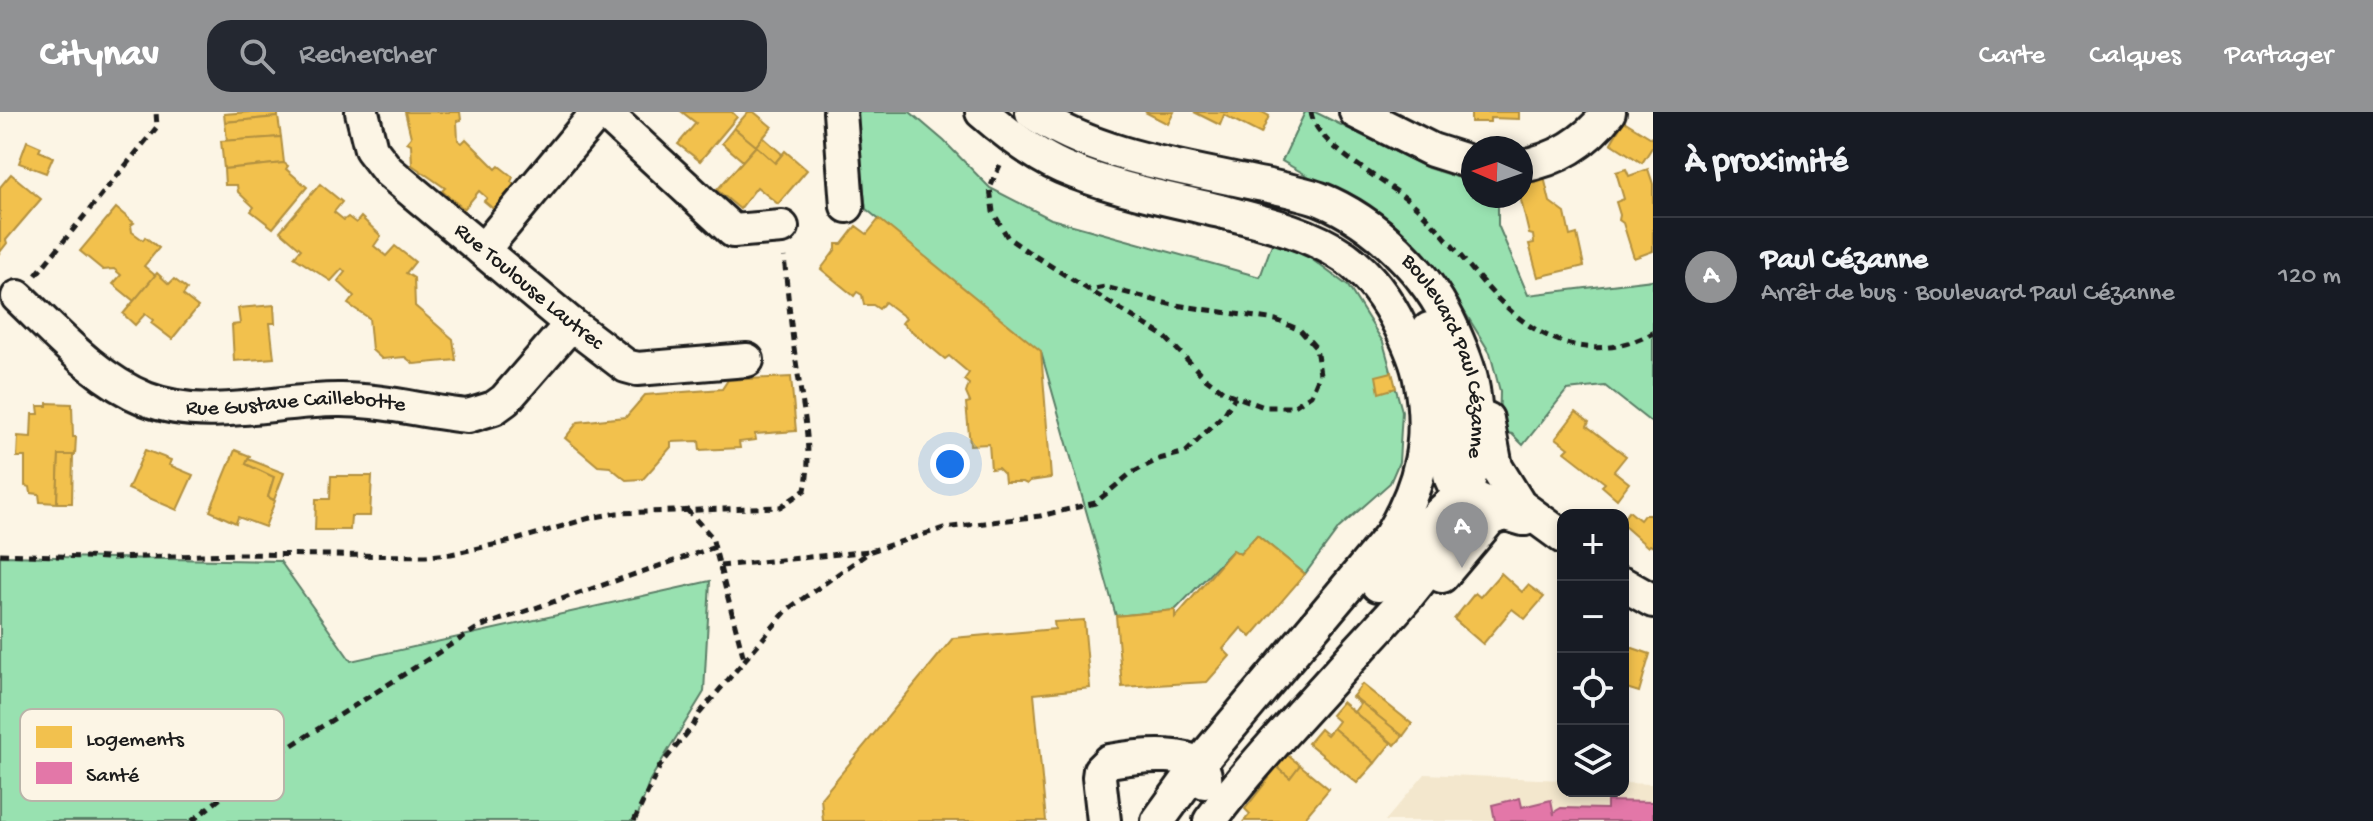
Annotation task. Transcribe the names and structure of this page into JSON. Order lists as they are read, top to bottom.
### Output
{
  "streets": {
    "street": ["Rue Toulouse Lautrec", "Boulevard Paul Cézanne", "Rue Gustave Caillebotte"]
  },
  "crossings": [
    ["Rue Toulouse Lautrec", "Rue Gustave Caillebotte"]
  ],
  "legend": ["Logements", "Santé"],
  "north": "left",
  "page": {
    "header": "Citynav",
    "search": "Rechercher",
    "nav": ["Carte", "Calques", "Partager"],
    "heading": "À proximité",
    "list": [
      {
        "mark": "A",
        "name": "Paul Cézanne",
        "note": "Arrêt de bus · Boulevard Paul Cézanne",
        "value": "120 m"
      }
    ],
    "pins": "A",
    "map_buttons": ["+", "−"]
  }
}
